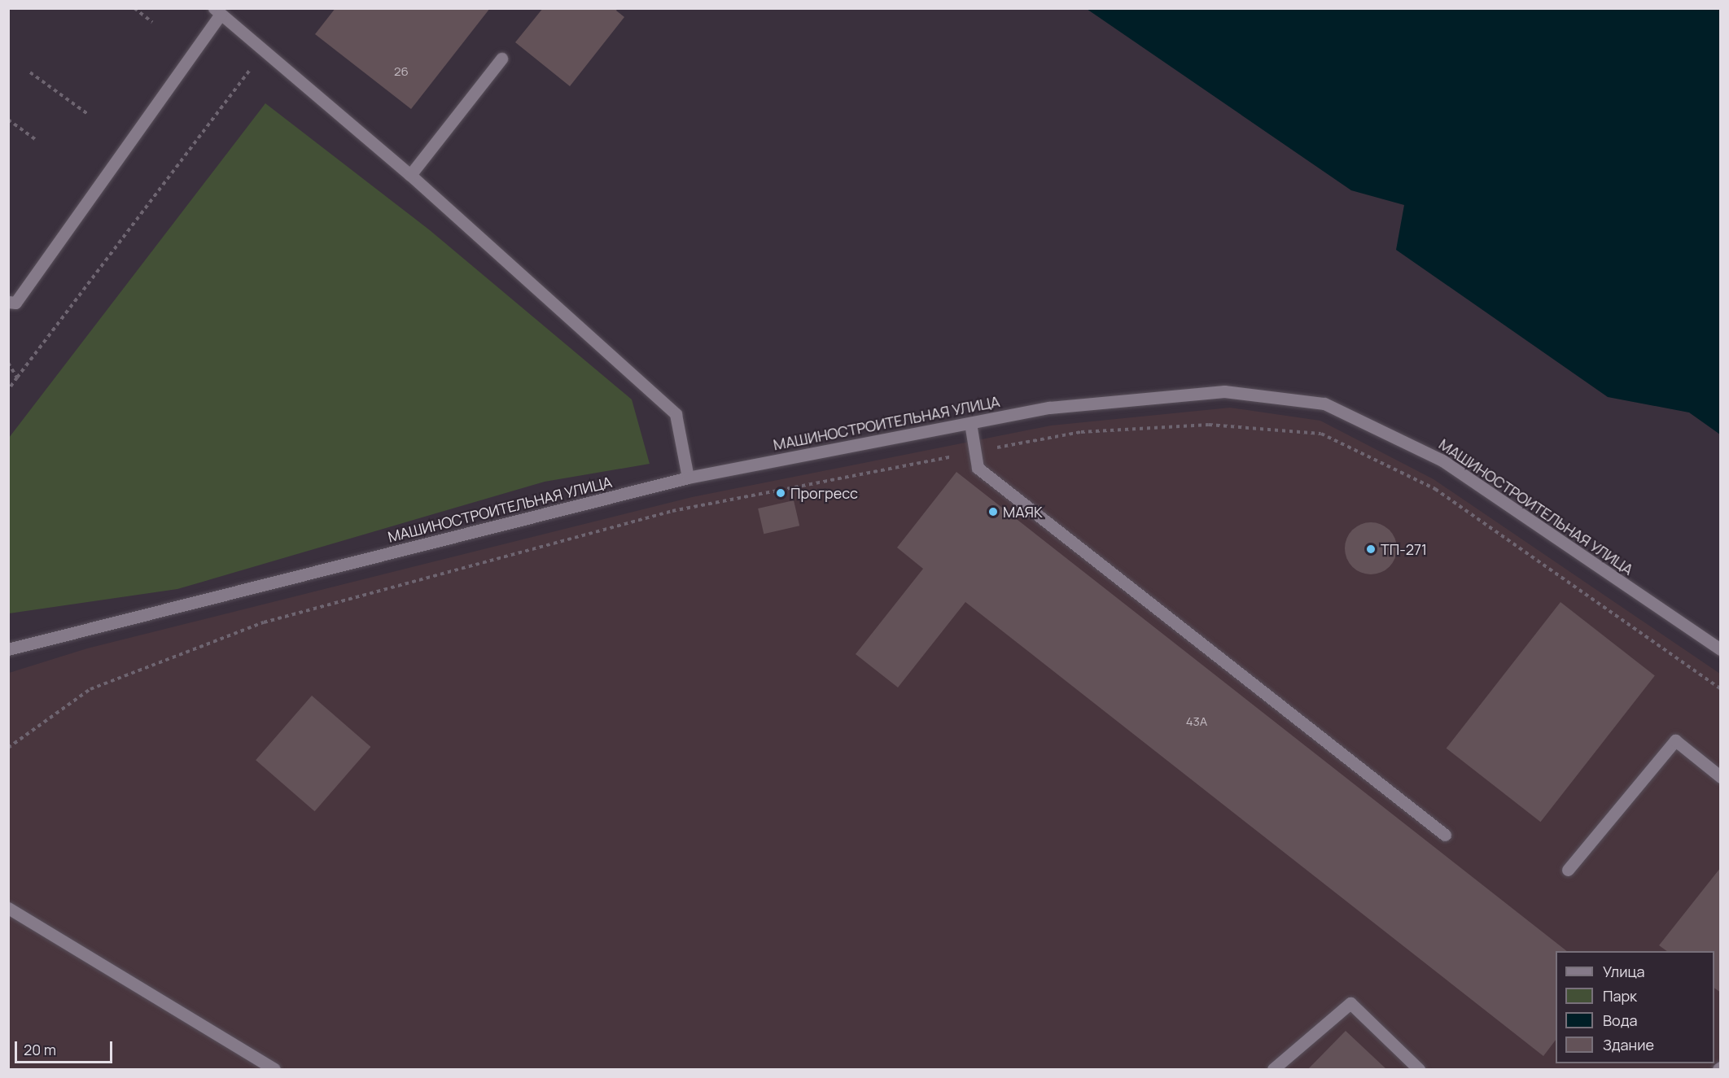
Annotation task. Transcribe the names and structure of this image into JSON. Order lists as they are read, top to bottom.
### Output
{
  "streets": {
    "street": ["МАШИНОСТРОИТЕЛЬНАЯ УЛИЦА"]
  },
  "places": ["Прогресс", "МАЯК", "ТП-271"],
  "house_numbers": ["26", "43А"],
  "legend": [
    "Улица",
    "Парк",
    "Вода",
    "Здание"
  ],
  "scale_bar": "20 m"
}
